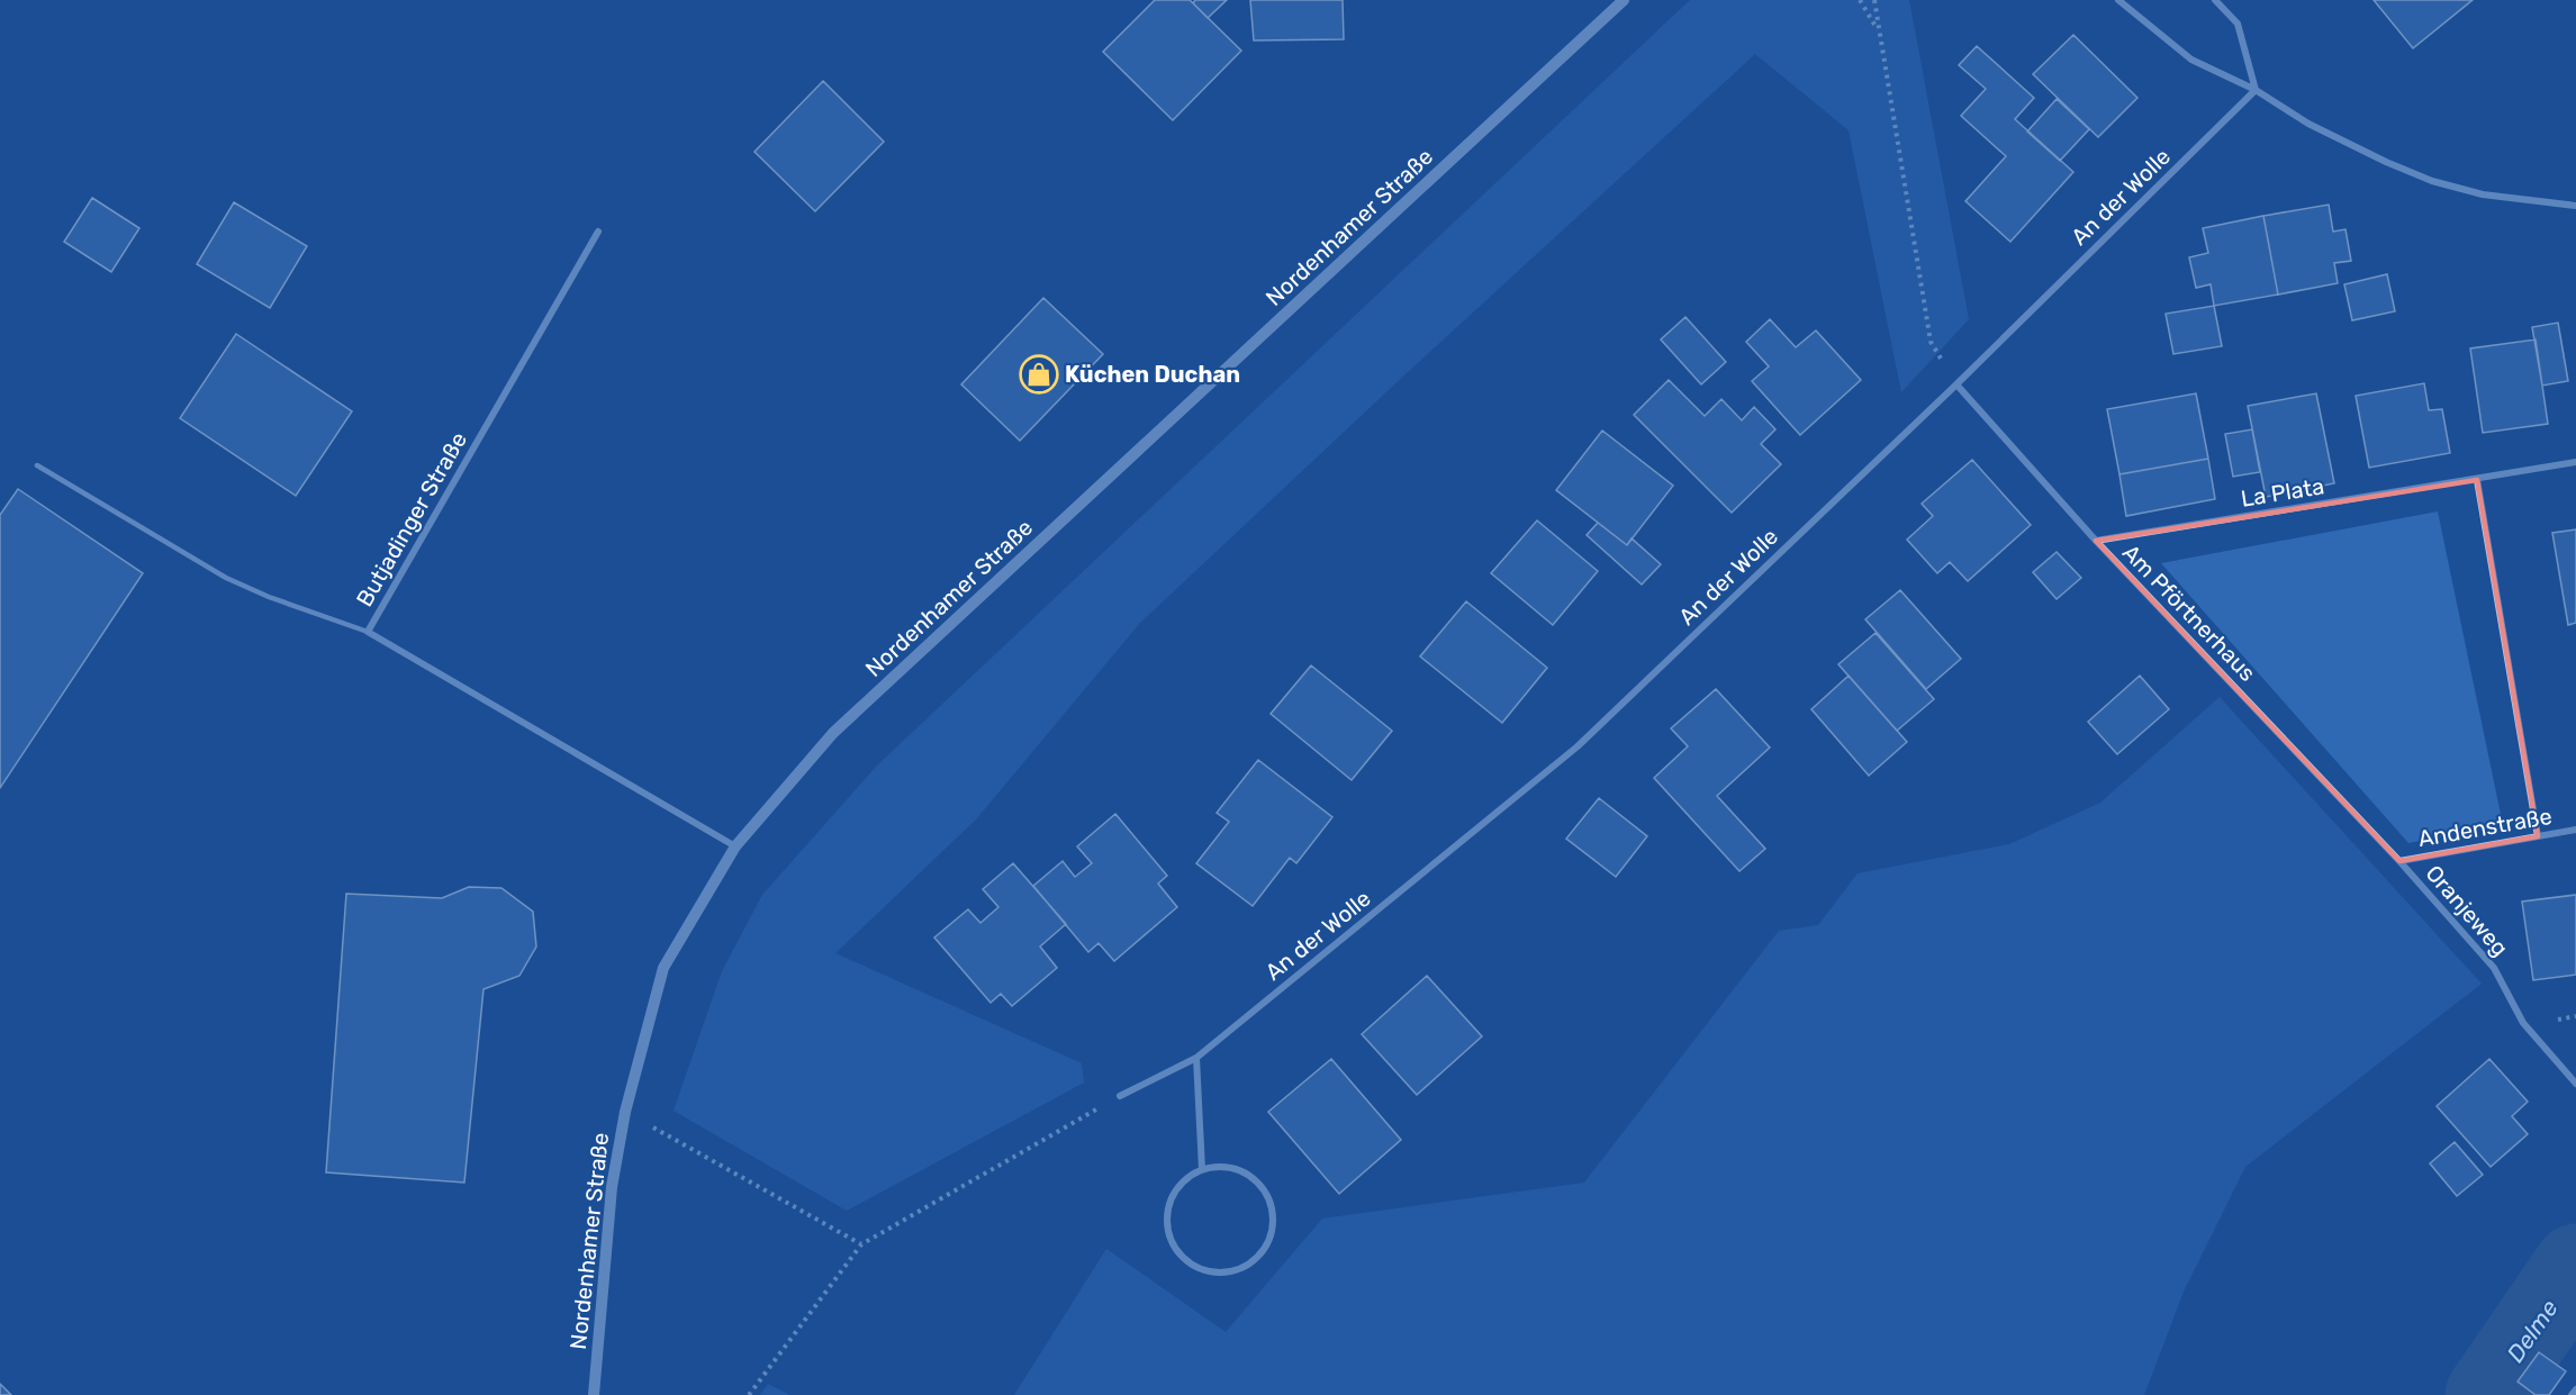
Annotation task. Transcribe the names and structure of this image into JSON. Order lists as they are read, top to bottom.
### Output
{
  "streets": {
    "street": [
      "An der Wolle",
      "Nordenhamer Straße",
      "La Plata",
      "Butjadinger Straße",
      "Am Pförtnerhaus",
      "Andenstraße",
      "Oranjeweg"
    ]
  },
  "crossings": [
    ["An der Wolle", "Am Pförtnerhaus"],
    ["Nordenhamer Straße", "Butjadinger Straße"],
    ["La Plata", "Am Pförtnerhaus"],
    ["Am Pförtnerhaus", "Andenstraße"],
    ["Am Pförtnerhaus", "Oranjeweg"],
    ["Andenstraße", "Oranjeweg"]
  ],
  "water": ["Delme"],
  "places": {
    "shop": ["Küchen Duchan"]
  }
}
